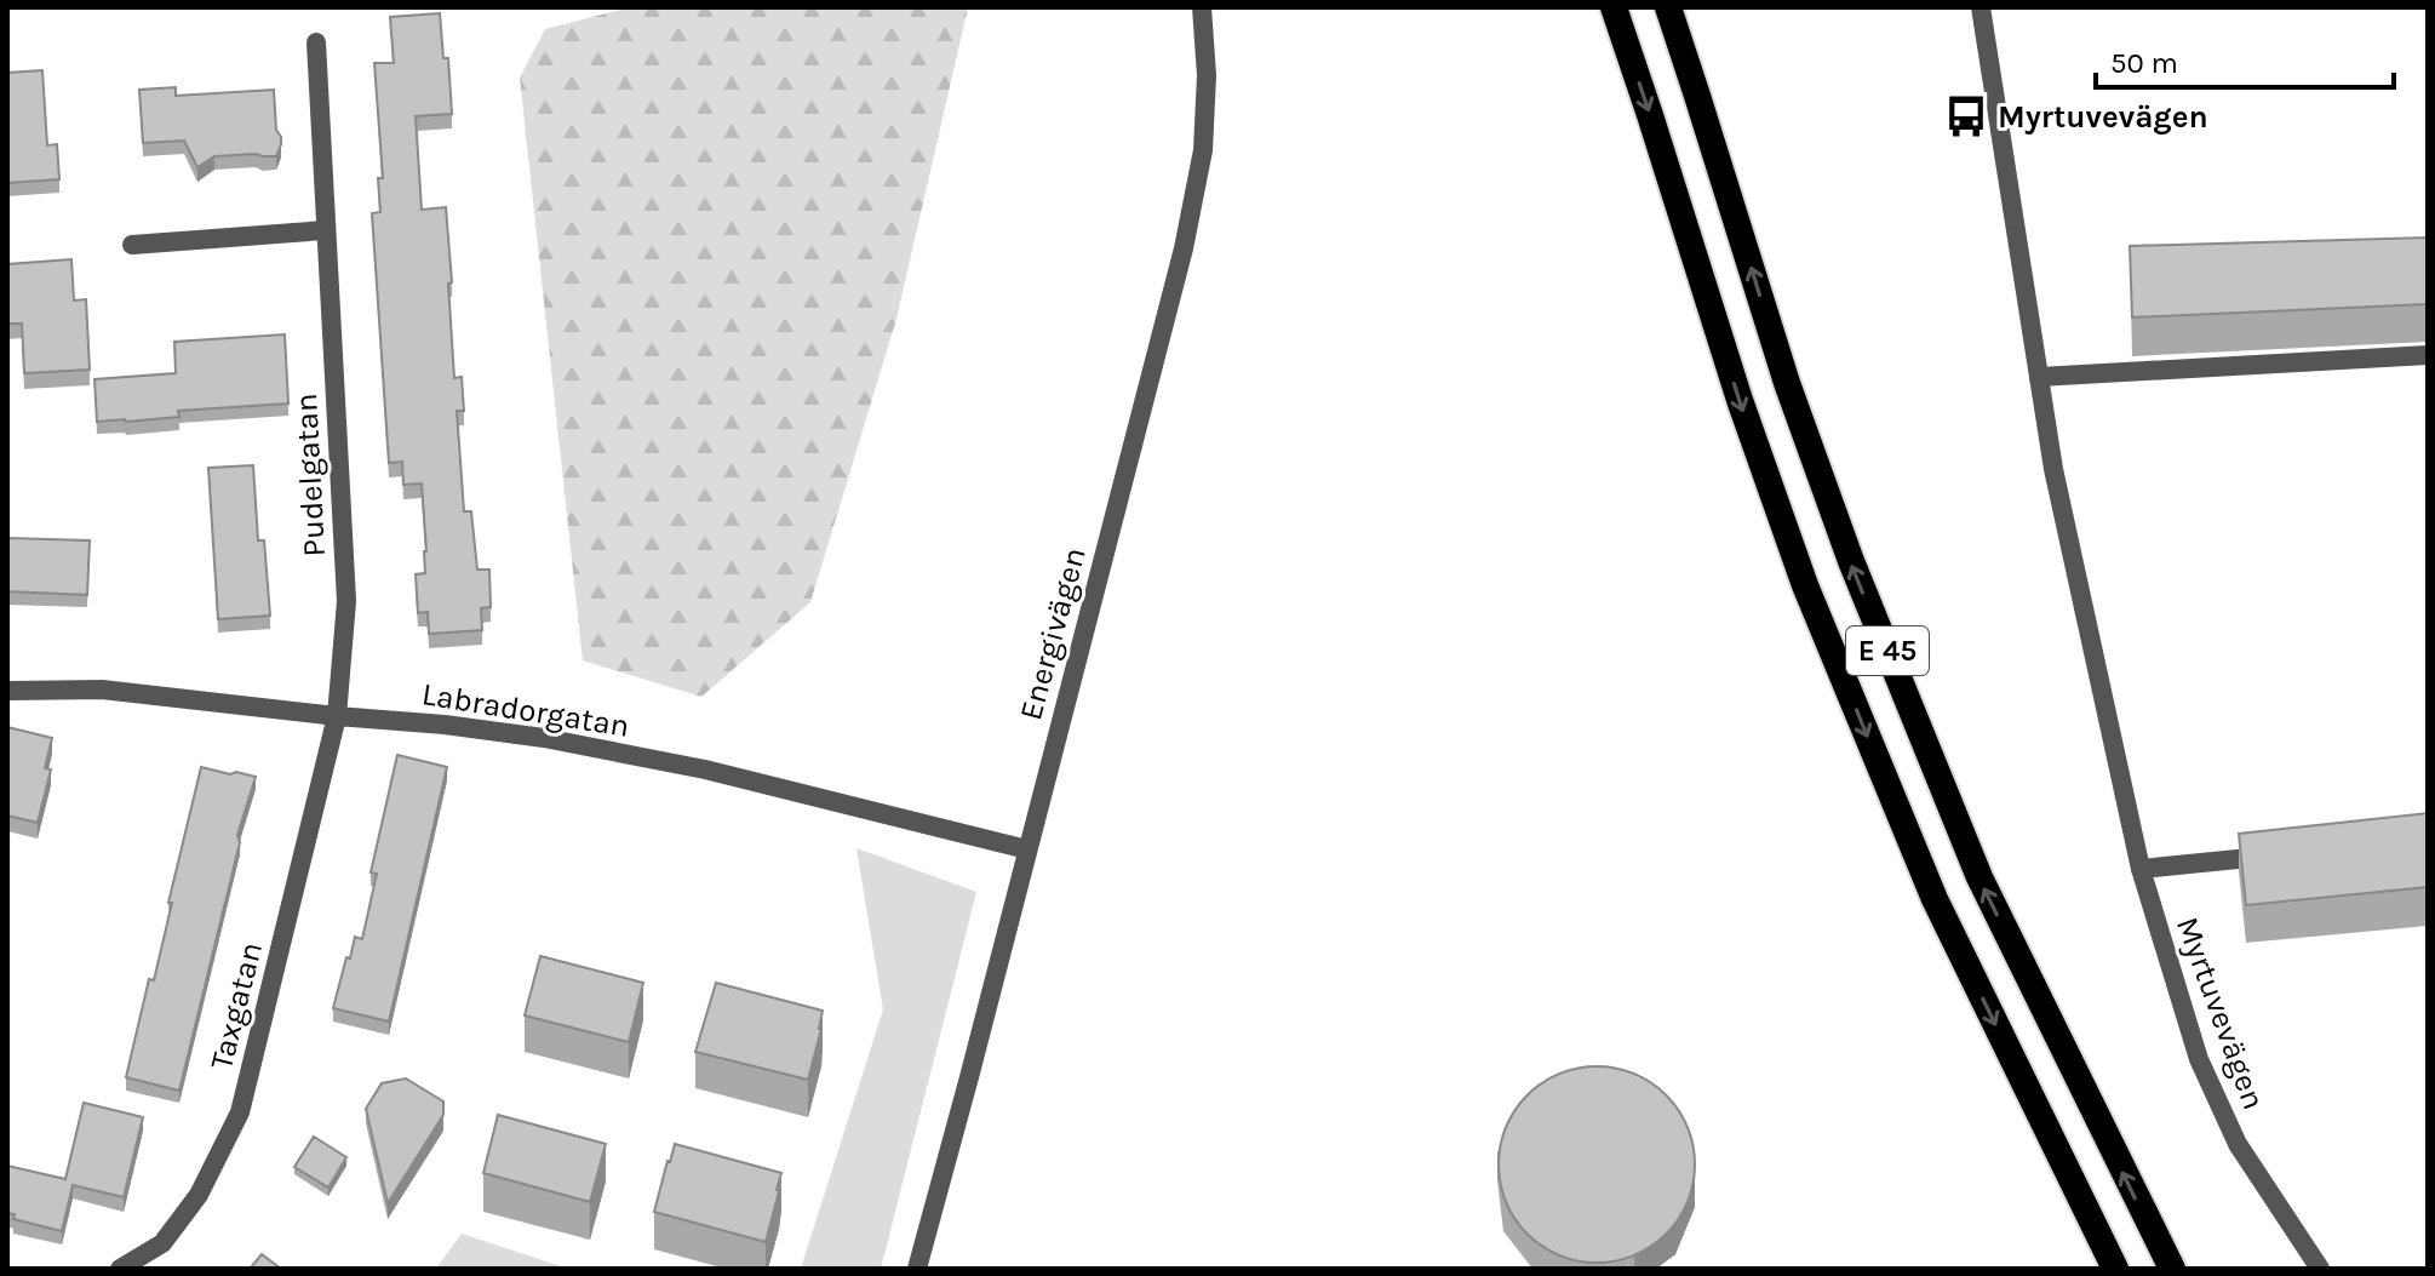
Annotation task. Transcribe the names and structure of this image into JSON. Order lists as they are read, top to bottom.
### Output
{
  "streets": {
    "highway": ["E 45"],
    "street": [
      "Pudelgatan",
      "Energivägen",
      "Labradorgatan",
      "Taxgatan",
      "Myrtuvevägen"
    ]
  },
  "crossings": [
    ["Pudelgatan", "Labradorgatan"],
    ["Pudelgatan", "Taxgatan"],
    ["Energivägen", "Labradorgatan"],
    ["Labradorgatan", "Taxgatan"]
  ],
  "places": {
    "bus stop": ["Myrtuvevägen"]
  },
  "scale_bar": "50 m"
}
